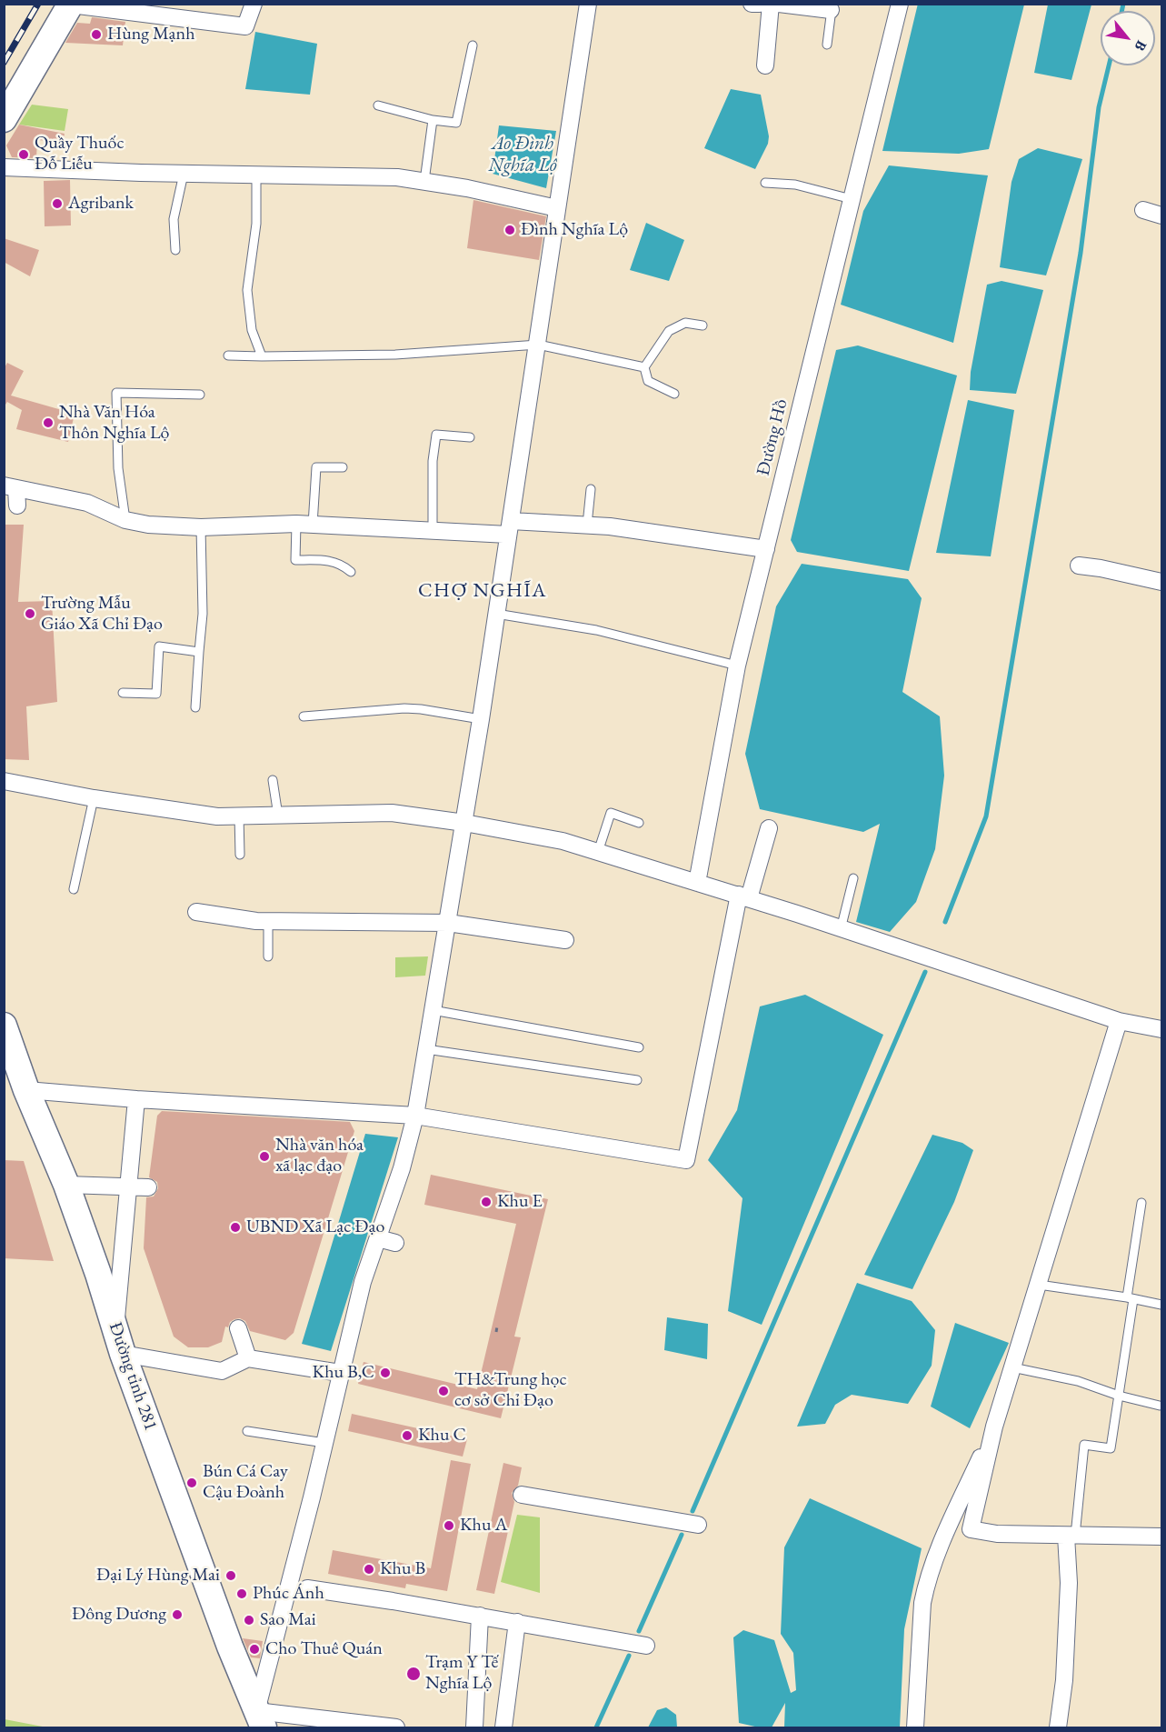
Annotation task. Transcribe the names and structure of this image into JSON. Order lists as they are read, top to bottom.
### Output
{
  "streets": {
    "main road": ["Đường tỉnh 281"],
    "street": ["Đường Hồ"]
  },
  "districts": ["CHỢ NGHĨA"],
  "water": ["Ao Đình Nghĩa Lộ"],
  "places": [
    "Hùng Mạnh",
    "Quầy Thuốc Đỗ Liễu",
    "Agribank",
    "Đình Nghĩa Lộ",
    "Nhà Văn Hóa Thôn Nghĩa Lộ",
    "Trường Mẫu Giáo Xã Chỉ Đạo",
    "Nhà văn hóa xã lạc đạo",
    "Khu E",
    "UBND Xã Lạc Đạo",
    "Khu B,C",
    "TH&Trung học cơ sở Chỉ Đạo",
    "Khu C",
    "Bún Cá Cay Cậu Đoành",
    "Khu A",
    "Khu B",
    "Đại Lý Hùng Mai",
    "Phúc Ánh",
    "Đông Dương",
    "Sao Mai",
    "Cho Thuê Quán",
    "Trạm Y Tế Nghĩa Lộ"
  ],
  "north": "bottom right"
}
